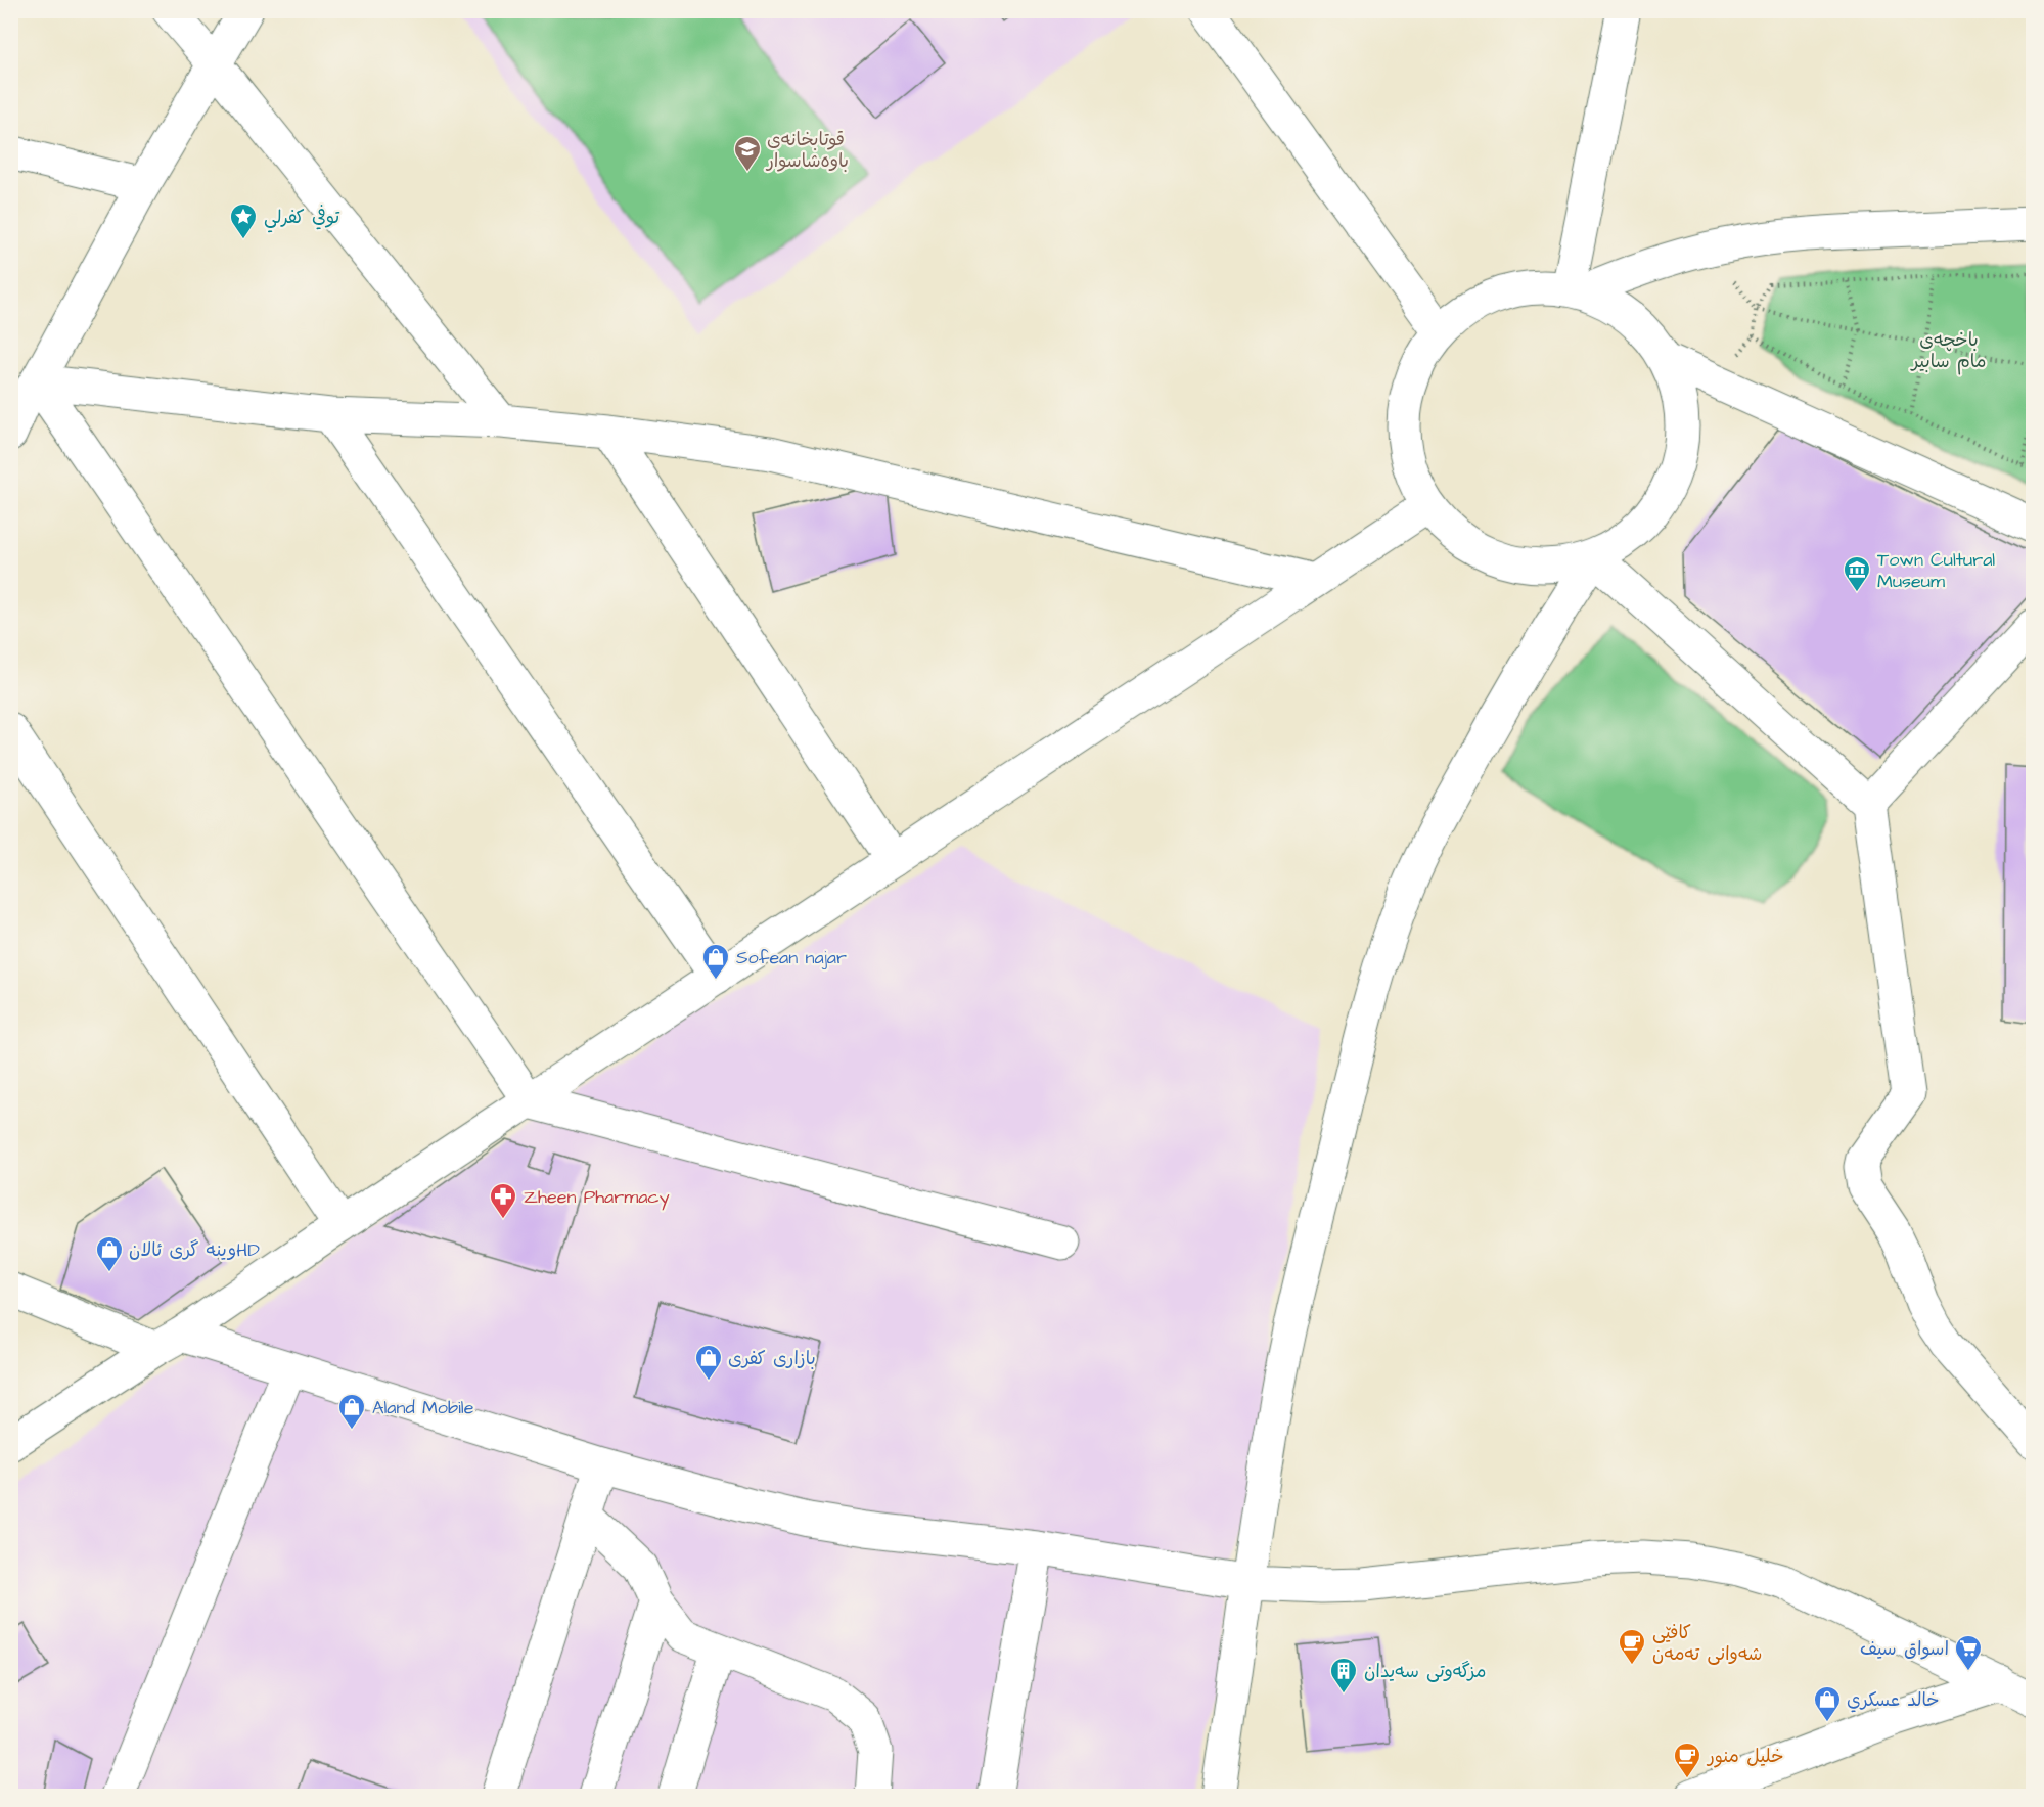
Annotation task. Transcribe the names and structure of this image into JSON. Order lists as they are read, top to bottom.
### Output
{
  "parks": ["باخچەی مام سابیر"],
  "places": {
    "school or university": ["قوتابخانەی باوەشاسوار"],
    "place": ["توفي كفرلي"],
    "museum": ["Town Cultural Museum"],
    "shop": [
      "Sofean najar",
      "وينه گری ئالانHD",
      "بازاری کفری",
      "Aland Mobile",
      "خالد عسکري"
    ],
    "pharmacy": ["Zheen Pharmacy"],
    "cafe": ["کافێی شەوانی تەمەن", "خلیل منور"],
    "supermarket": ["اسواق سيف"],
    "building": ["مزگەوتی سەیدان"]
  }
}
